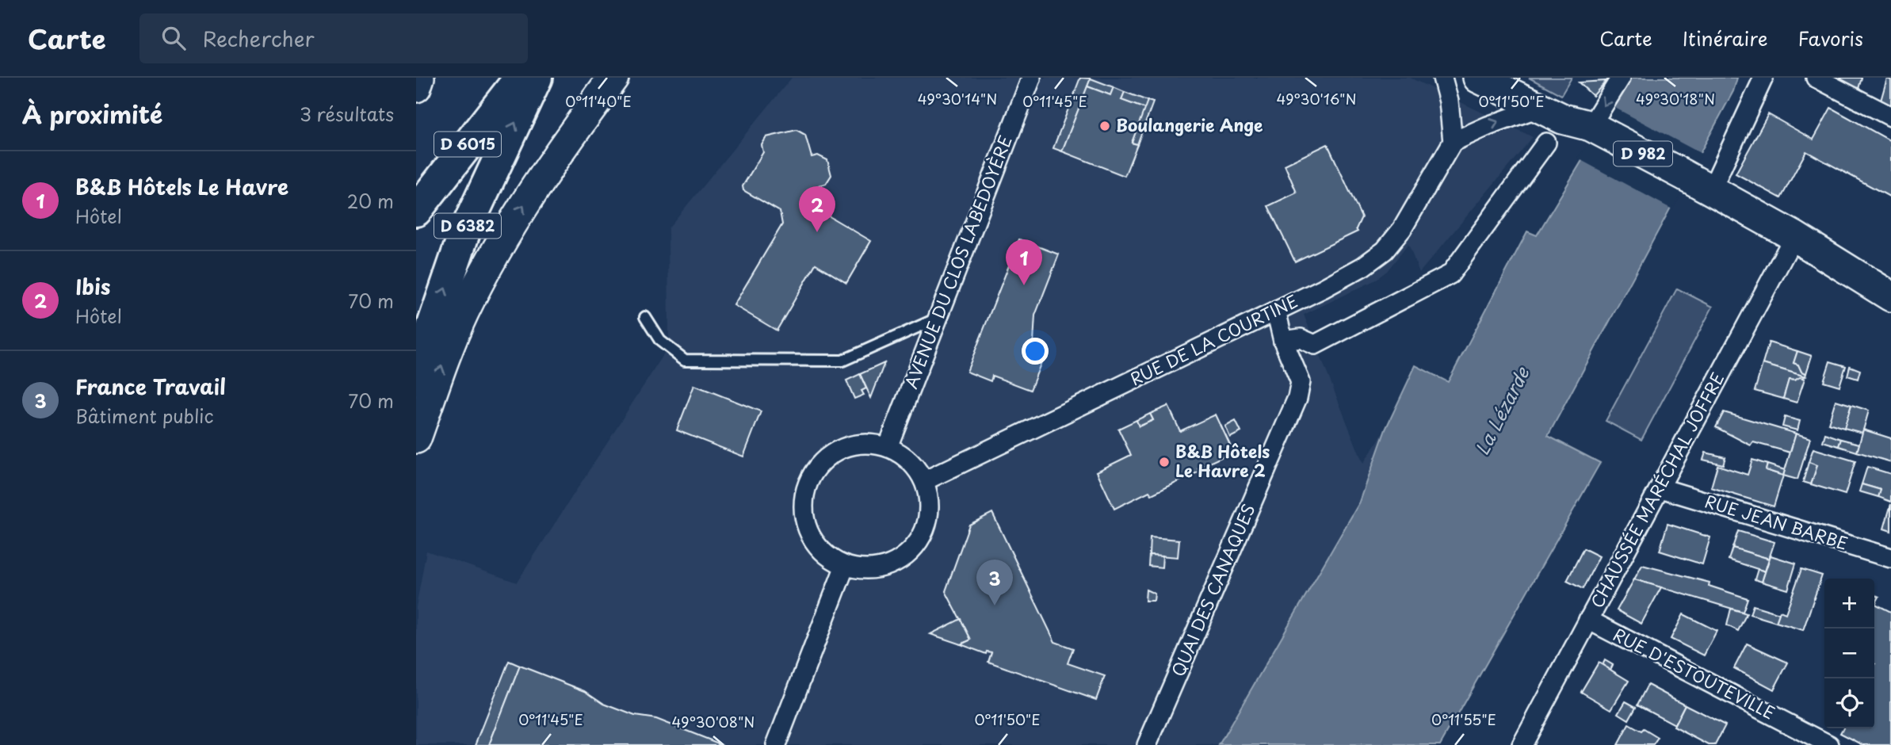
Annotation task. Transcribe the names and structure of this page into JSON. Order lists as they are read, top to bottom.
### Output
{
  "streets": {
    "highway": ["D 6015", "D 6382"],
    "main road": ["D 982"],
    "street": [
      "AVENUE DU CLOS LABEDOYÈRE",
      "RUE DE LA COURTINE",
      "CHAUSSÉE MARÉCHAL JOFFRE",
      "RUE JEAN BARBE",
      "QUAI DES CANAQUES",
      "RUE D'ESTOUTEVILLE"
    ]
  },
  "crossings": [
    ["D 982", "CHAUSSÉE MARÉCHAL JOFFRE"],
    ["AVENUE DU CLOS LABEDOYÈRE", "RUE DE LA COURTINE"],
    ["RUE DE LA COURTINE", "QUAI DES CANAQUES"],
    ["CHAUSSÉE MARÉCHAL JOFFRE", "RUE JEAN BARBE"],
    ["CHAUSSÉE MARÉCHAL JOFFRE", "RUE D'ESTOUTEVILLE"]
  ],
  "water": ["La Lézarde"],
  "places": ["Boulangerie Ange", "B&B Hôtels Le Havre 2"],
  "page": {
    "header": "Carte",
    "search": "Rechercher",
    "nav": ["Carte", "Itinéraire", "Favoris"],
    "heading": ["À proximité", "3 résultats"],
    "list": [
      {
        "mark": "1",
        "name": "B&B Hôtels Le Havre",
        "note": "Hôtel",
        "value": "20 m"
      },
      {
        "mark": "2",
        "name": "Ibis",
        "note": "Hôtel",
        "value": "70 m"
      },
      {
        "mark": "3",
        "name": "France Travail",
        "note": "Bâtiment public",
        "value": "70 m"
      }
    ],
    "pins": ["2", "1", "3"],
    "map_buttons": ["+", "−"]
  },
  "coordinates": [
    "49°30'14\"N",
    "49°30'16\"N",
    "49°30'18\"N",
    "0°11'40\"E",
    "0°11'45\"E",
    "0°11'50\"E",
    "0°11'55\"E",
    "49°30'08\"N"
  ]
}
